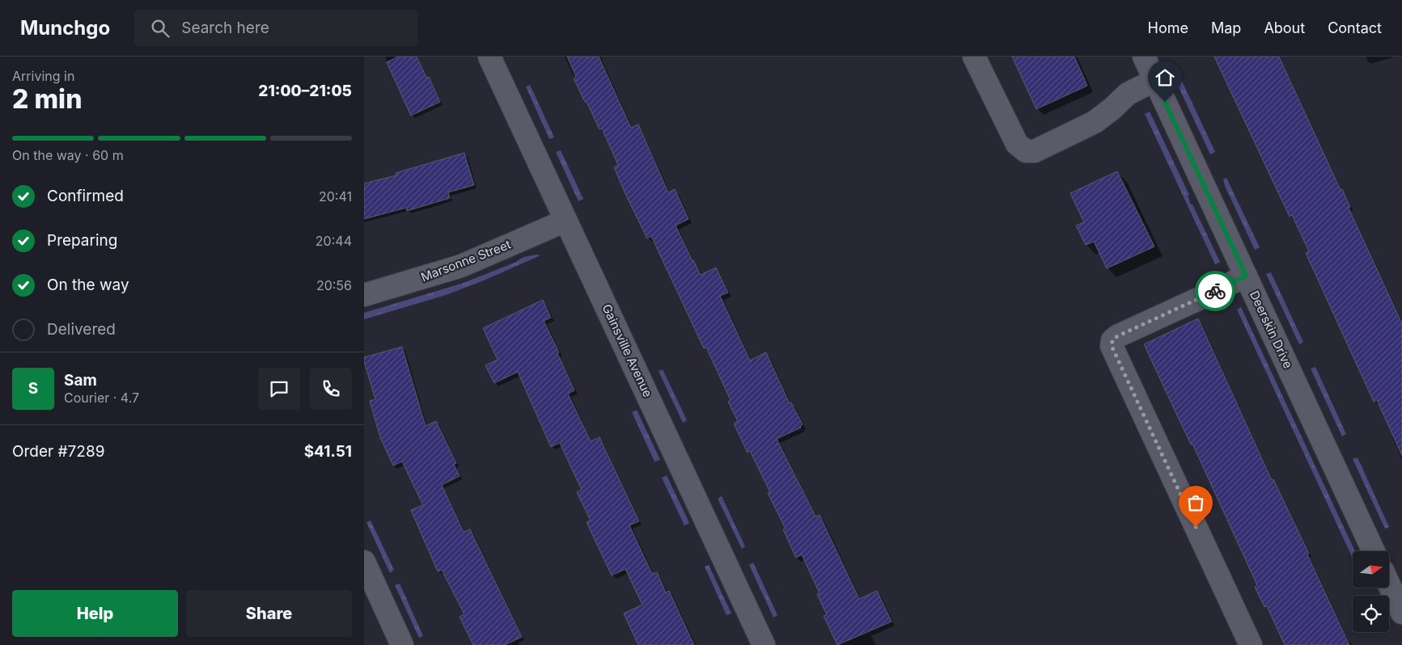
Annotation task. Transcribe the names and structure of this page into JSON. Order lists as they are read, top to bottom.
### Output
{
  "streets": {
    "street": ["Marsonne Street", "Deerskin Drive", "Gainsville Avenue"]
  },
  "crossings": [
    ["Marsonne Street", "Gainsville Avenue"]
  ],
  "north": "right",
  "page": {
    "header": "Munchgo",
    "search": "Search here",
    "nav": [
      "Home",
      "Map",
      "About",
      "Contact"
    ],
    "heading": ["2 min", "Arriving in", "21:00–21:05"],
    "panel": [
      "Sam",
      "Courier · 4.7",
      "Order #7289",
      "$41.51"
    ],
    "bar": "On the way · 60 m",
    "list": [
      ["Confirmed", "20:41"],
      ["Preparing", "20:44"],
      ["On the way", "20:56"],
      "Delivered"
    ],
    "round": "S",
    "buttons": ["Help", "Share"]
  }
}
